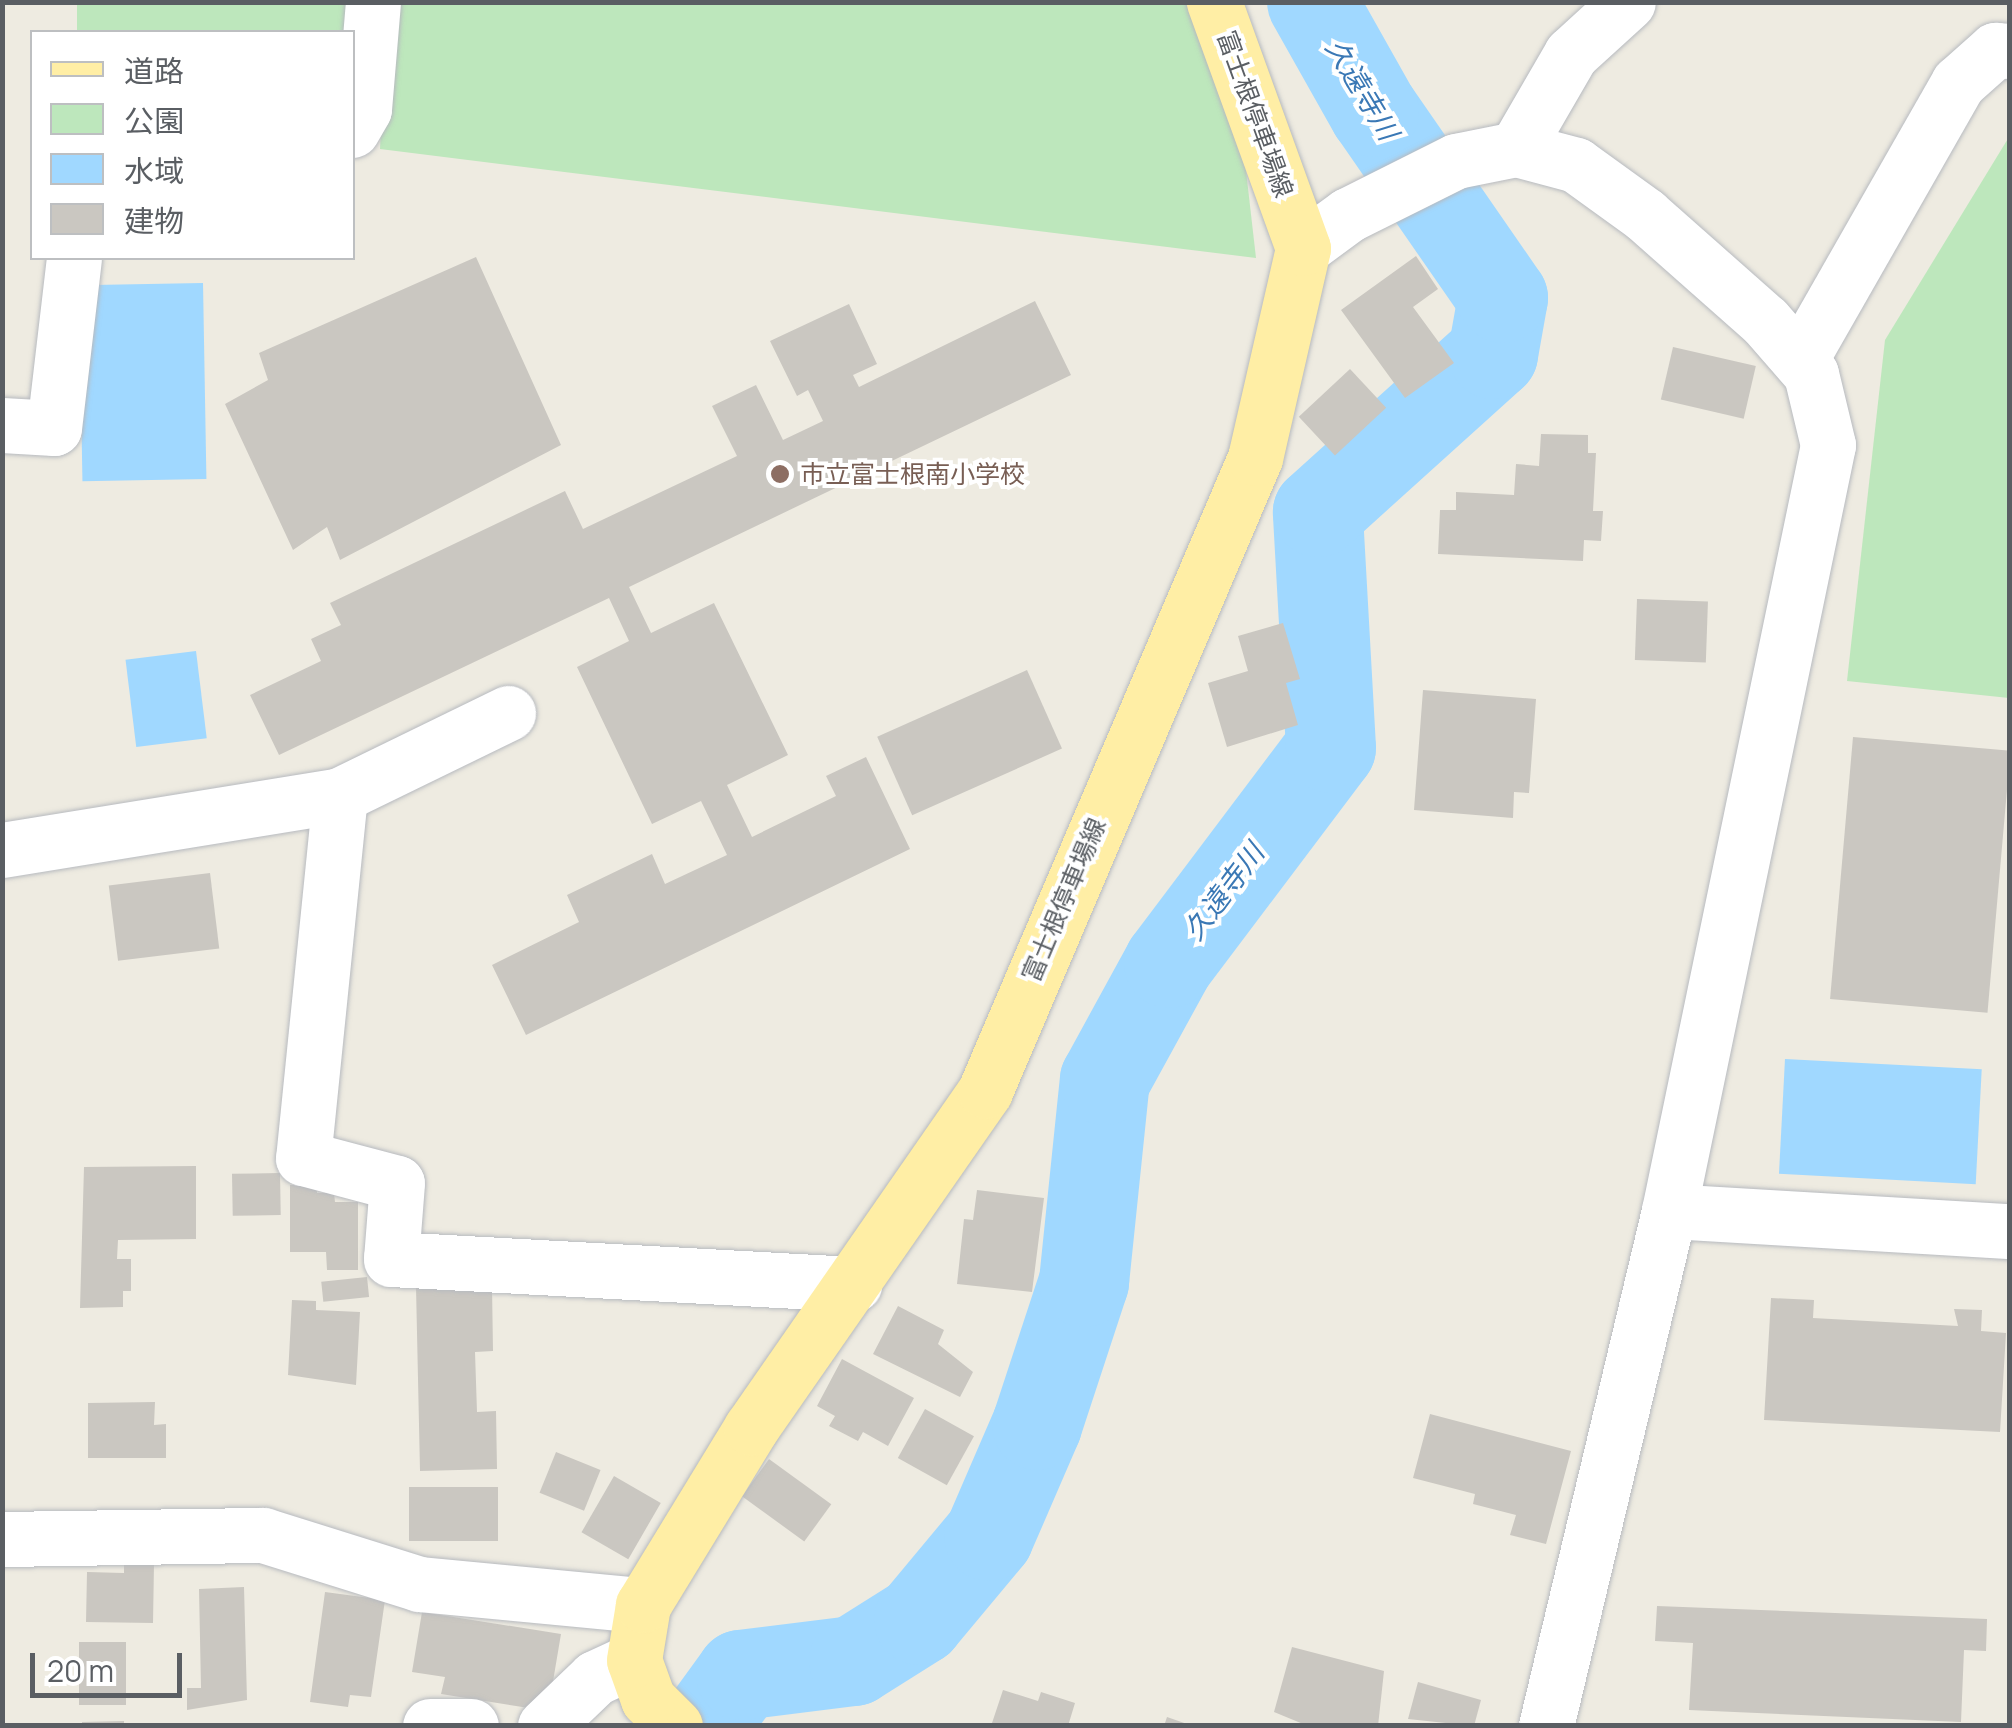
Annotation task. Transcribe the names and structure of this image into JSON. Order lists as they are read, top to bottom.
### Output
{
  "streets": {
    "main road": ["富士根停車場線"]
  },
  "water": ["久遠寺川"],
  "places": ["市立富士根南小学校"],
  "legend": [
    "道路",
    "公園",
    "水域",
    "建物"
  ],
  "scale_bar": "20 m"
}
